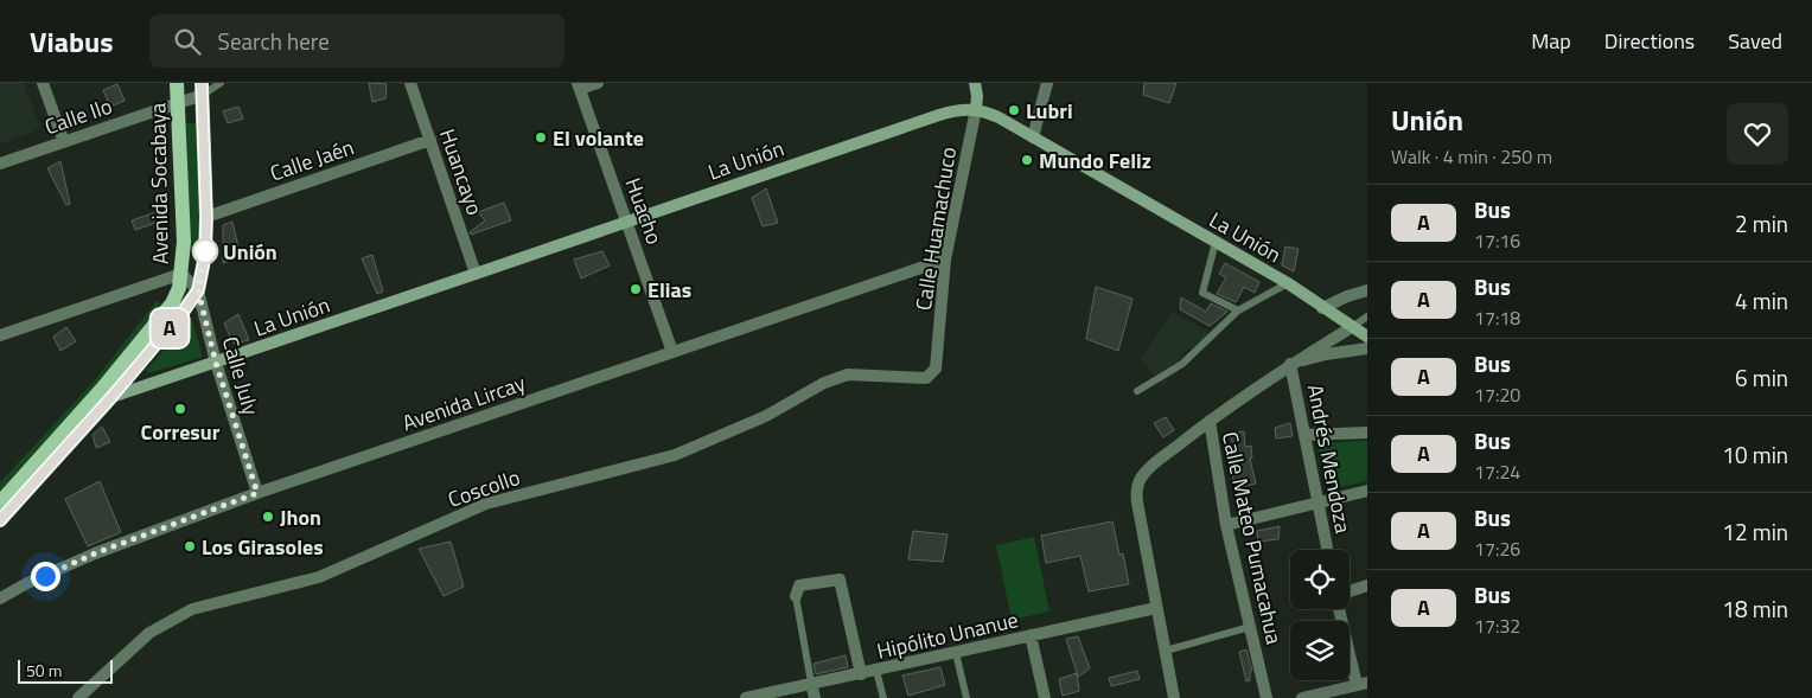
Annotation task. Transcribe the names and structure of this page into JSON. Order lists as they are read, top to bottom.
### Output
{
  "streets": {
    "main road": ["La Unión", "Avenida Socabaya", "Calle Huamachuco"],
    "street": [
      "Calle Ilo",
      "Calle Jaén",
      "Huancayo",
      "Huacho",
      "Calle July",
      "Avenida Lircay",
      "Andrés Mendoza",
      "Coscollo",
      "Calle Mateo Pumacahua",
      "Hipólito Unanue"
    ]
  },
  "crossings": [
    ["Calle Ilo", "Avenida Socabaya"],
    ["Calle Jaén", "Huancayo"],
    ["Calle Jaén", "Avenida Socabaya"],
    ["La Unión", "Huancayo"],
    ["La Unión", "Avenida Socabaya"],
    ["La Unión", "Huacho"],
    ["La Unión", "Calle Huamachuco"],
    ["La Unión", "Calle July"],
    ["Avenida Socabaya", "Calle July"],
    ["Huacho", "Avenida Lircay"],
    ["Calle Huamachuco", "Avenida Lircay"],
    ["Calle Huamachuco", "Coscollo"],
    ["Calle July", "Avenida Lircay"]
  ],
  "places": [
    "Lubri",
    "El volante",
    "Mundo Feliz",
    "Unión",
    "Elias",
    "Corresur",
    "Jhon",
    "Los Girasoles"
  ],
  "lines": ["bus line A"],
  "scale_bar": "50 m",
  "page": {
    "header": "Viabus",
    "search": "Search here",
    "nav": ["Map", "Directions", "Saved"],
    "on_map": "A",
    "heading": ["Unión", "Walk · 4 min · 250 m"],
    "list": [
      {
        "mark": "A",
        "name": "Bus",
        "note": "17:16",
        "value": "2 min"
      },
      {
        "mark": "A",
        "name": "Bus",
        "note": "17:18",
        "value": "4 min"
      },
      {
        "mark": "A",
        "name": "Bus",
        "note": "17:20",
        "value": "6 min"
      },
      {
        "mark": "A",
        "name": "Bus",
        "note": "17:24",
        "value": "10 min"
      },
      {
        "mark": "A",
        "name": "Bus",
        "note": "17:26",
        "value": "12 min"
      },
      {
        "mark": "A",
        "name": "Bus",
        "note": "17:32",
        "value": "18 min"
      }
    ],
    "scale": "50 m"
  }
}
